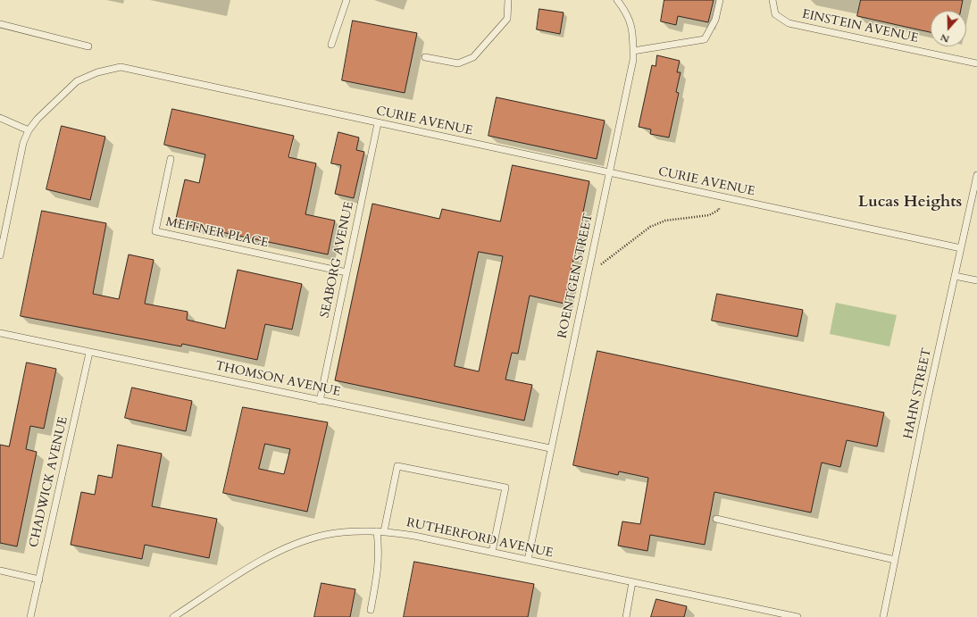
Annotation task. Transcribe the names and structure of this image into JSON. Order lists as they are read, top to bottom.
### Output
{
  "streets": {
    "lane": [
      "EINSTEIN AVENUE",
      "CURIE AVENUE",
      "MEITNER PLACE",
      "SEABORG AVENUE",
      "ROENTGEN STREET",
      "THOMSON AVENUE",
      "HAHN STREET",
      "CHADWICK AVENUE",
      "RUTHERFORD AVENUE"
    ]
  },
  "crossings": [
    ["CURIE AVENUE", "SEABORG AVENUE"],
    ["CURIE AVENUE", "ROENTGEN STREET"],
    ["CURIE AVENUE", "HAHN STREET"],
    ["MEITNER PLACE", "SEABORG AVENUE"],
    ["SEABORG AVENUE", "THOMSON AVENUE"],
    ["ROENTGEN STREET", "THOMSON AVENUE"],
    ["ROENTGEN STREET", "RUTHERFORD AVENUE"],
    ["THOMSON AVENUE", "CHADWICK AVENUE"]
  ],
  "districts": ["Lucas Heights"],
  "north": "bottom"
}
